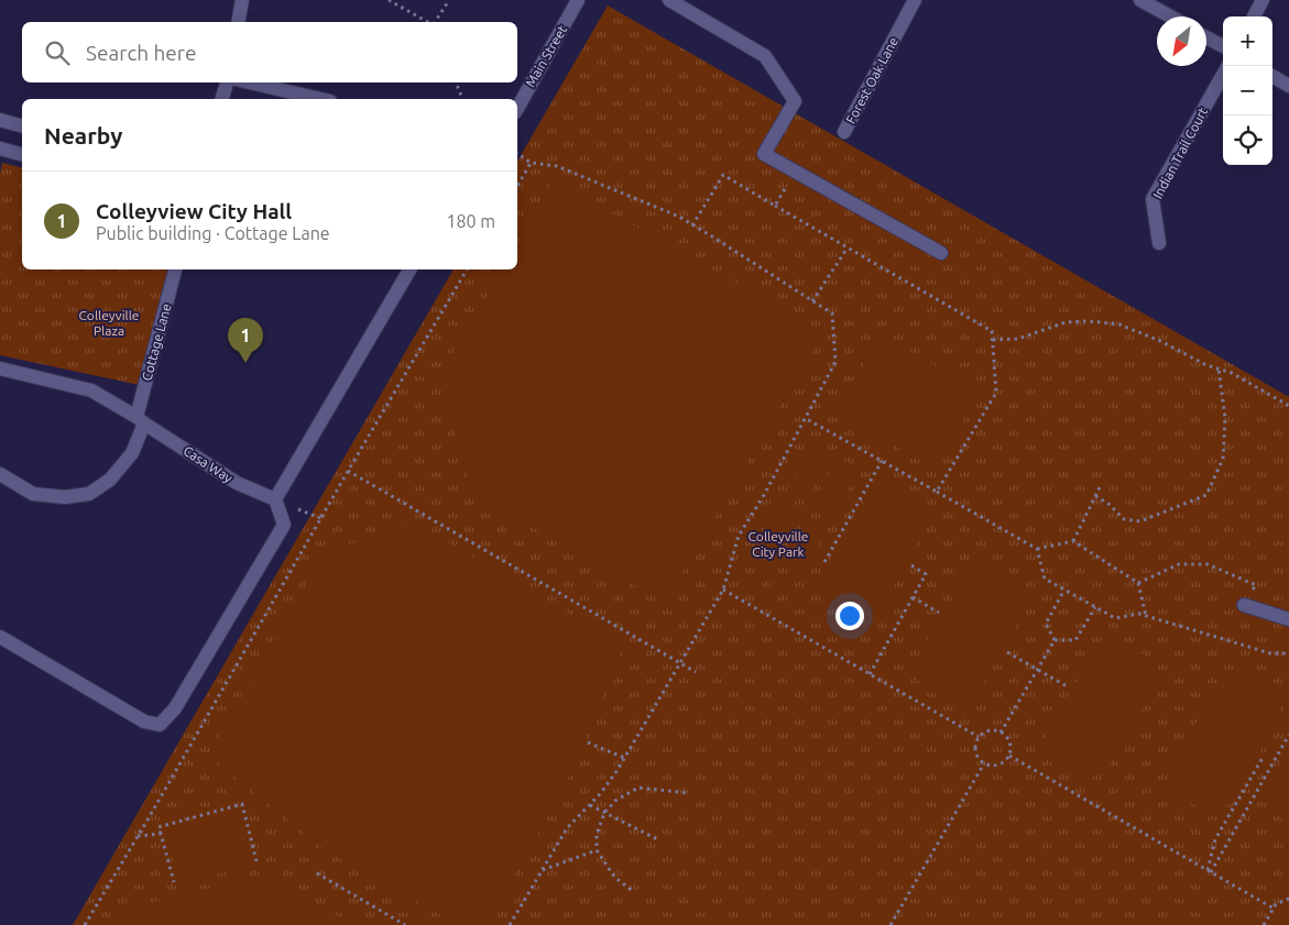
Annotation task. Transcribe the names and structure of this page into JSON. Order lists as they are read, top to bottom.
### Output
{
  "streets": {
    "street": [
      "Main Street",
      "Forest Oak Lane",
      "Indian Trail Court",
      "Cottage Lane",
      "Casa Way"
    ]
  },
  "crossings": [
    ["Cottage Lane", "Casa Way"]
  ],
  "parks": ["Colleyville Plaza", "Colleyville City Park"],
  "north": "bottom left",
  "page": {
    "map_buttons": ["+", "−"],
    "search": "Search here",
    "heading": "Nearby",
    "list": [
      {
        "mark": "1",
        "name": "Colleyview City Hall",
        "note": "Public building · Cottage Lane",
        "value": "180 m"
      }
    ],
    "pins": "1"
  }
}
